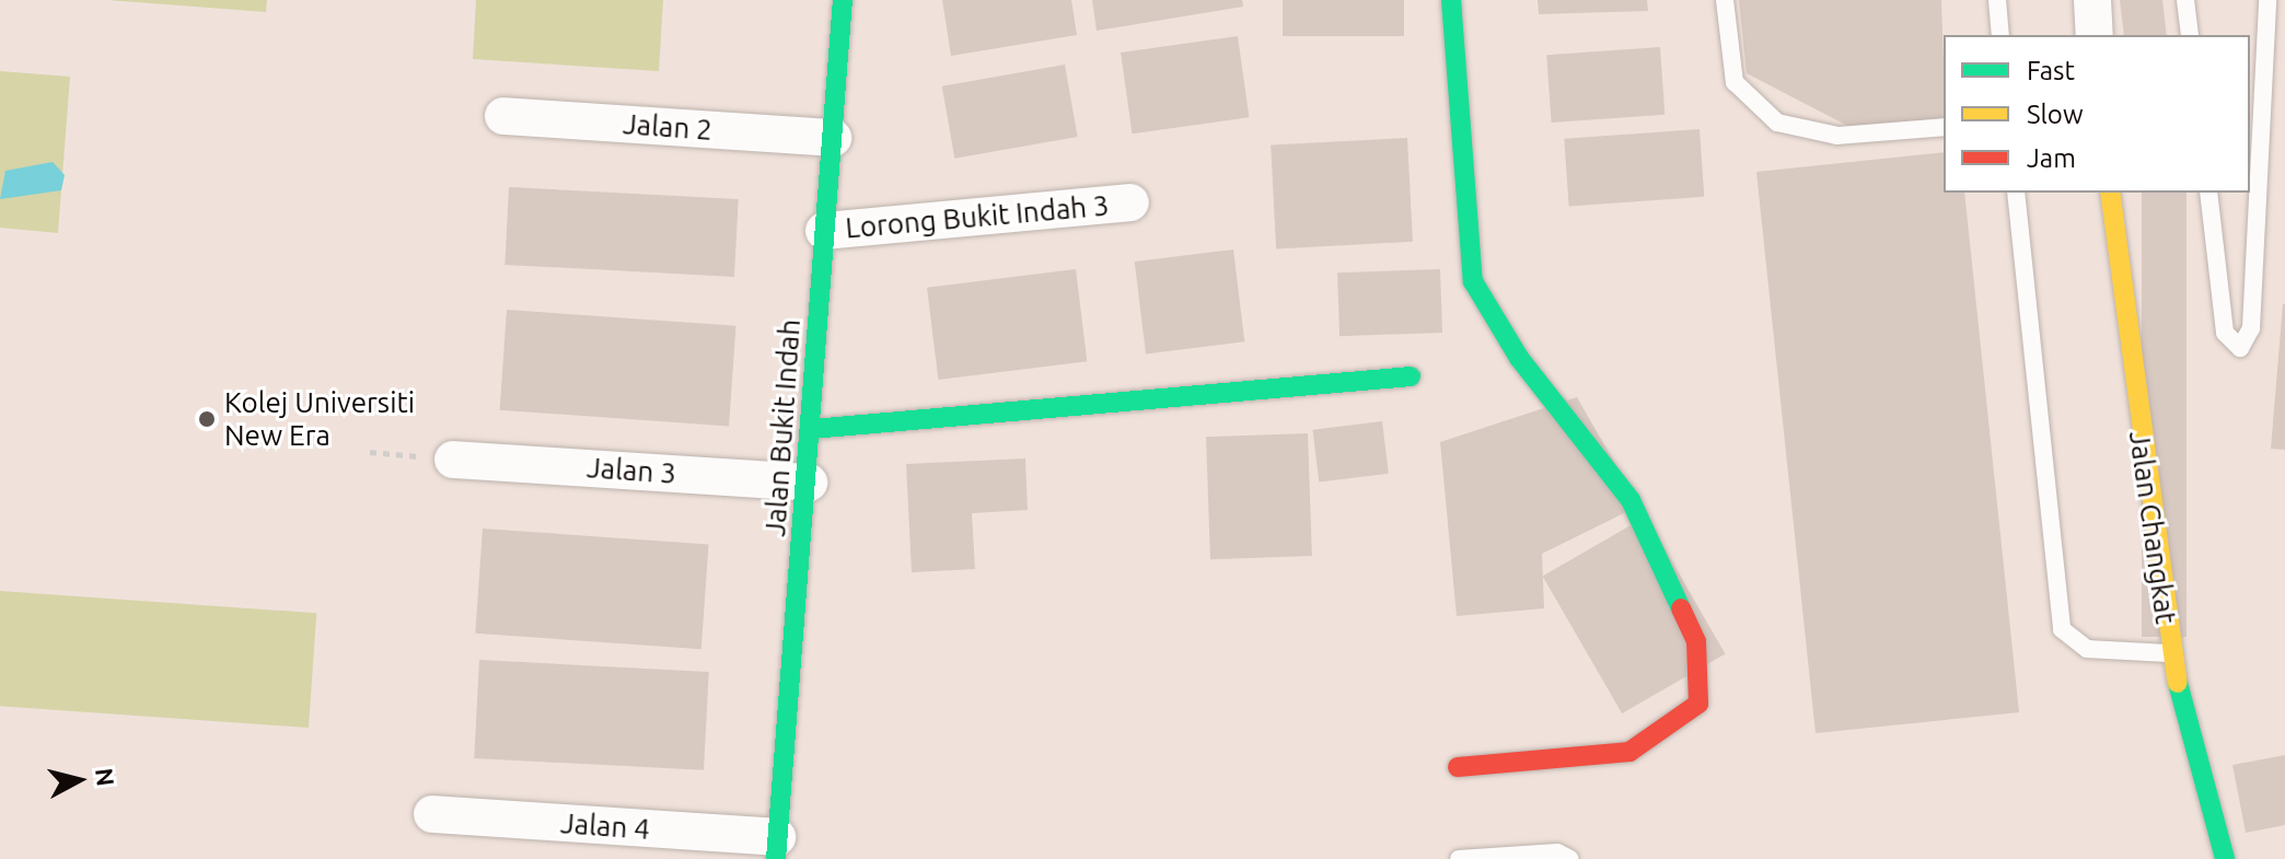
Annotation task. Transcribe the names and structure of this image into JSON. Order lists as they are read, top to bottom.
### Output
{
  "streets": {
    "street": [
      "Jalan 2",
      "Lorong Bukit Indah 3",
      "Jalan Bukit Indah",
      "Jalan 3",
      "Jalan Changkat",
      "Jalan 4"
    ]
  },
  "crossings": [
    ["Jalan 2", "Jalan Bukit Indah"],
    ["Lorong Bukit Indah 3", "Jalan Bukit Indah"],
    ["Jalan Bukit Indah", "Jalan 3"],
    ["Jalan Bukit Indah", "Jalan 4"]
  ],
  "places": ["Kolej Universiti New Era"],
  "legend": ["Fast", "Slow", "Jam"],
  "north": "right"
}
